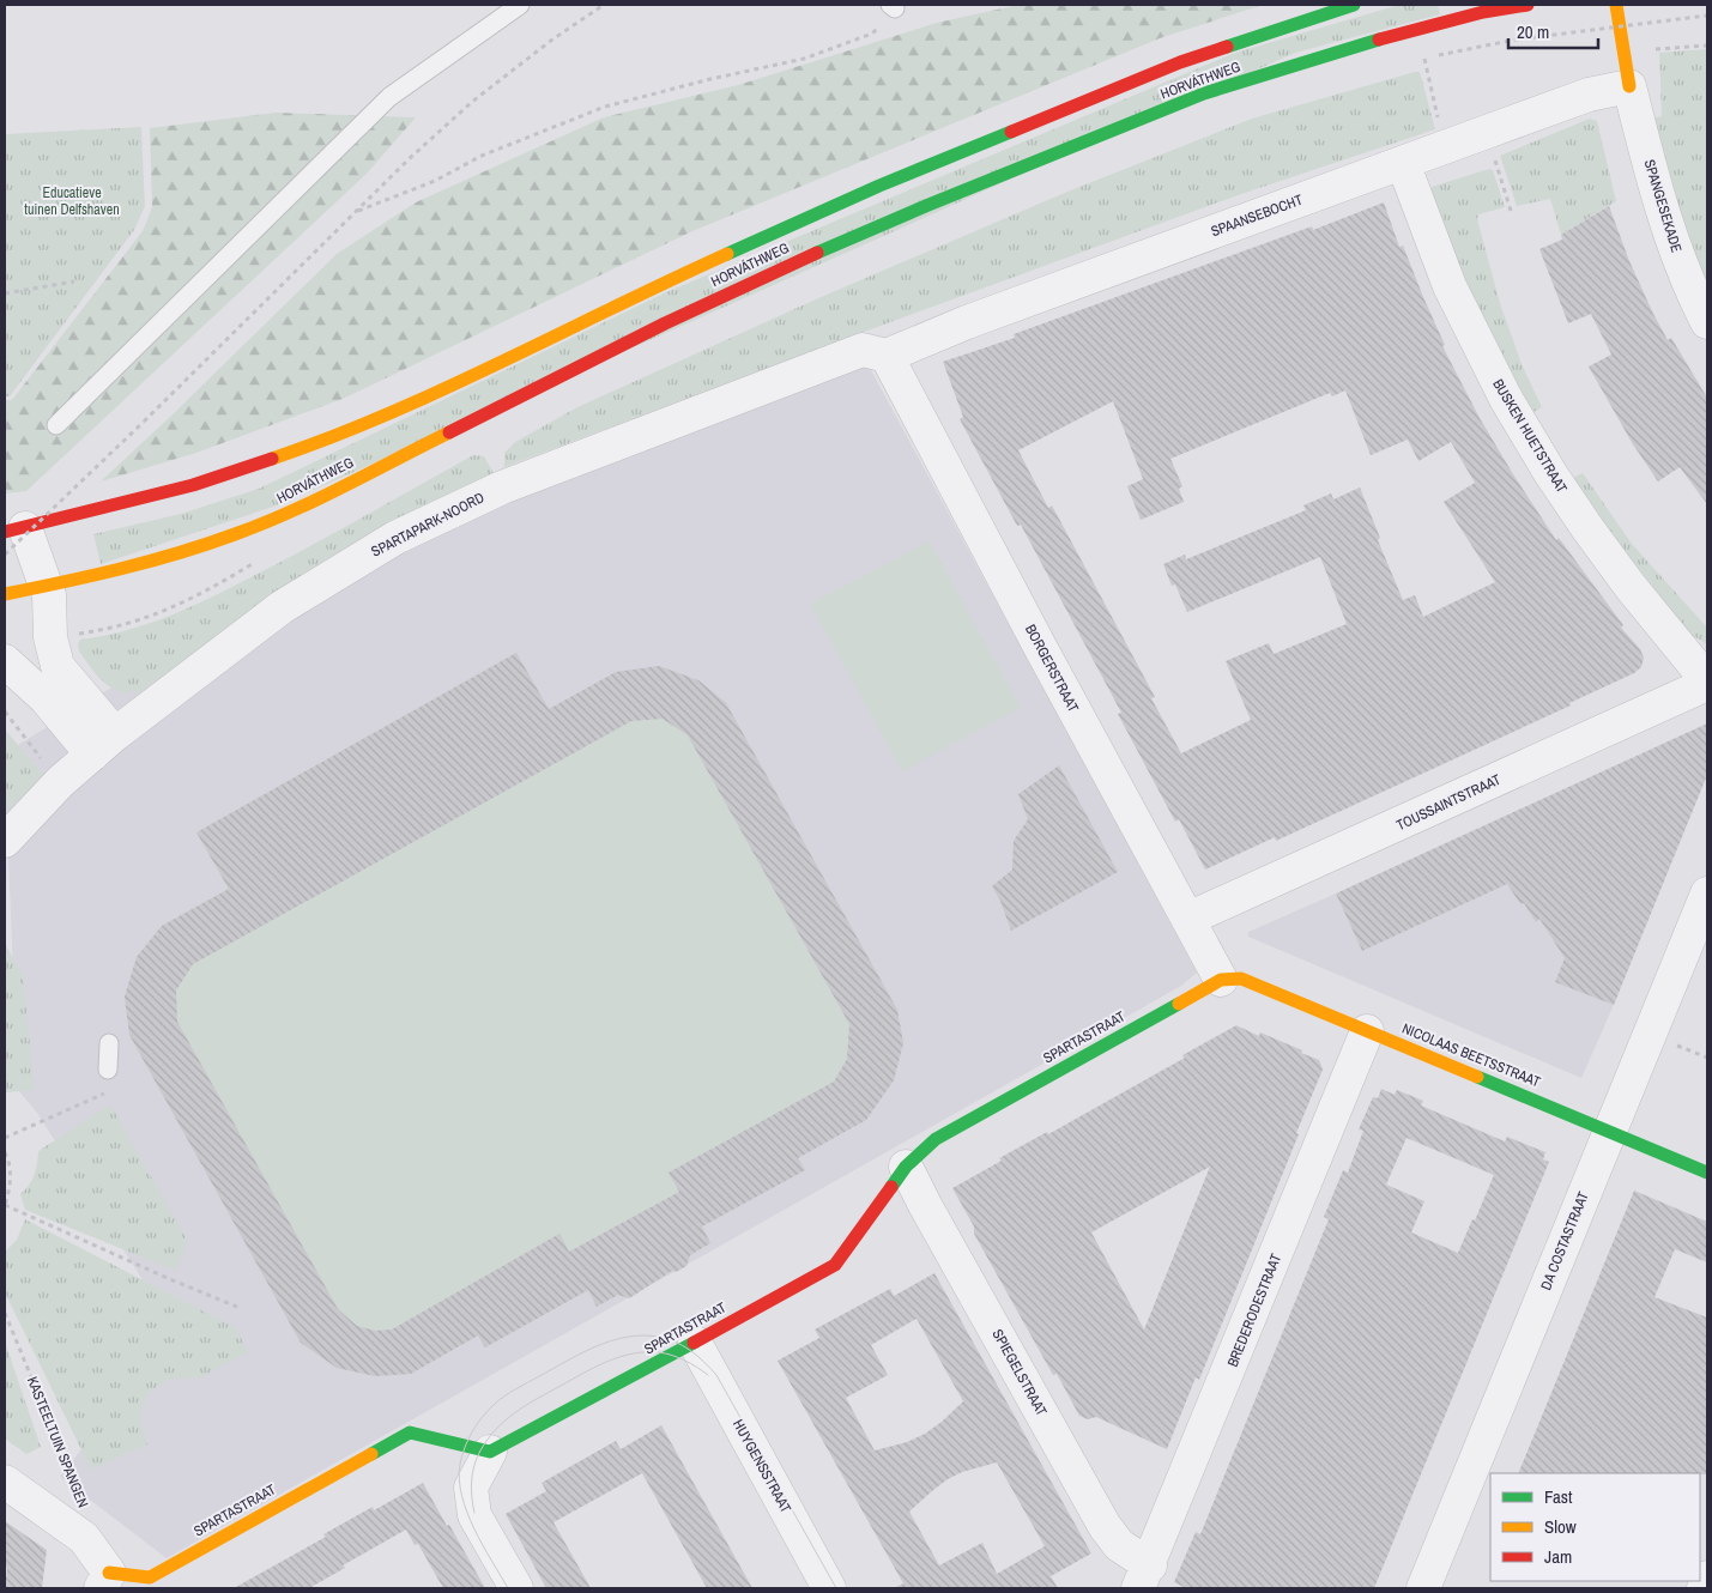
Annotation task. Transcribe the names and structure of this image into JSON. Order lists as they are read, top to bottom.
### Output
{
  "streets": {
    "main road": ["HORVÁTHWEG", "SPARTASTRAAT", "NICOLAAS BEETSSTRAAT"],
    "street": [
      "SPANGESEKADE",
      "SPAANSEBOCHT",
      "BUSKEN HUETSTRAAT",
      "SPARTAPARK-NOORD",
      "BORGERSTRAAT",
      "TOUSSAINTSTRAAT",
      "DA COSTASTRAAT",
      "BREDERODESTRAAT",
      "SPIEGELSTRAAT",
      "HUYGENSSTRAAT"
    ],
    "path": ["KASTEELTUIN SPANGEN"]
  },
  "crossings": [
    ["SPANGESEKADE", "SPAANSEBOCHT"],
    ["SPAANSEBOCHT", "BUSKEN HUETSTRAAT"],
    ["SPAANSEBOCHT", "SPARTAPARK-NOORD"],
    ["SPAANSEBOCHT", "BORGERSTRAAT"],
    ["BUSKEN HUETSTRAAT", "TOUSSAINTSTRAAT"],
    ["SPARTAPARK-NOORD", "BORGERSTRAAT"],
    ["BORGERSTRAAT", "TOUSSAINTSTRAAT"],
    ["BORGERSTRAAT", "SPARTASTRAAT"],
    ["BORGERSTRAAT", "NICOLAAS BEETSSTRAAT"],
    ["SPARTASTRAAT", "NICOLAAS BEETSSTRAAT"],
    ["SPARTASTRAAT", "SPIEGELSTRAAT"],
    ["SPARTASTRAAT", "HUYGENSSTRAAT"],
    ["NICOLAAS BEETSSTRAAT", "DA COSTASTRAAT"],
    ["NICOLAAS BEETSSTRAAT", "BREDERODESTRAAT"],
    ["BREDERODESTRAAT", "SPIEGELSTRAAT"]
  ],
  "parks": ["Educatieve tuinen Delfshaven"],
  "legend": ["Fast", "Slow", "Jam"],
  "scale_bar": "20 m"
}
